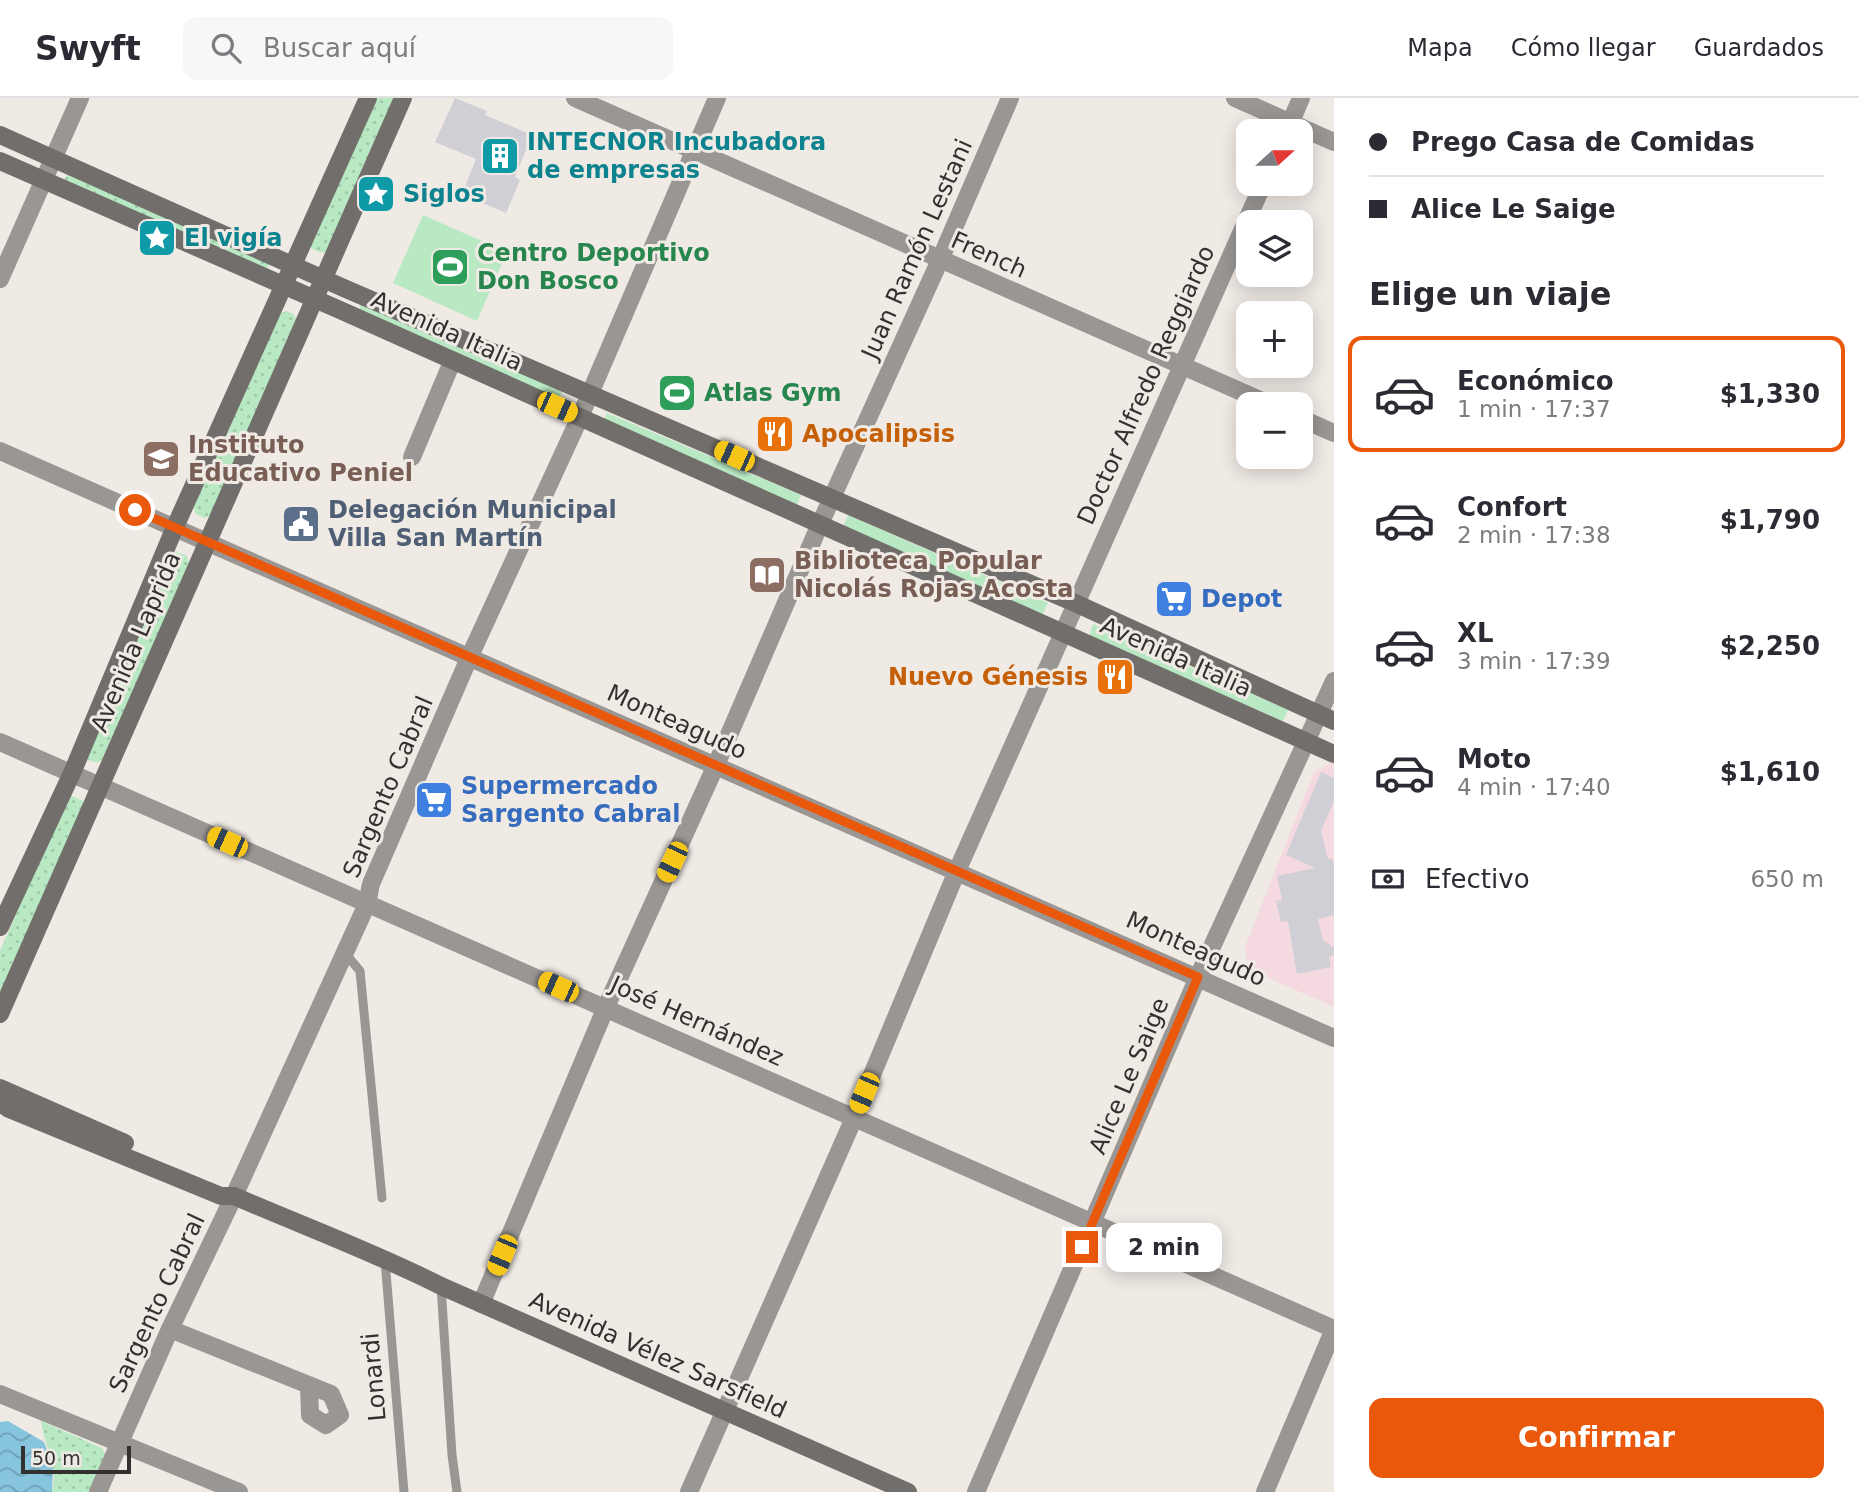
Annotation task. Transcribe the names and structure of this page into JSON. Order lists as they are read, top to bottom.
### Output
{
  "streets": {
    "main road": ["Avenida Italia", "Avenida Laprida", "Avenida Vélez Sarsfield"],
    "street": [
      "Juan Ramón Lestani",
      "French",
      "Doctor Alfredo Reggiardo",
      "Monteagudo",
      "Sargento Cabral",
      "José Hernández",
      "Alice Le Saige"
    ],
    "lane": ["Lonardi"]
  },
  "crossings": [
    ["Juan Ramón Lestani", "French"],
    ["Juan Ramón Lestani", "Avenida Italia"],
    ["Juan Ramón Lestani", "Monteagudo"],
    ["Juan Ramón Lestani", "José Hernández"],
    ["Juan Ramón Lestani", "Avenida Vélez Sarsfield"],
    ["French", "Doctor Alfredo Reggiardo"],
    ["French", "Sargento Cabral"],
    ["Avenida Italia", "Doctor Alfredo Reggiardo"],
    ["Avenida Italia", "Avenida Laprida"],
    ["Avenida Italia", "Sargento Cabral"],
    ["Avenida Italia", "Alice Le Saige"],
    ["Doctor Alfredo Reggiardo", "Monteagudo"],
    ["Doctor Alfredo Reggiardo", "José Hernández"],
    ["Doctor Alfredo Reggiardo", "Avenida Vélez Sarsfield"],
    ["Avenida Laprida", "Monteagudo"],
    ["Avenida Laprida", "José Hernández"],
    ["Monteagudo", "Sargento Cabral"],
    ["Monteagudo", "Alice Le Saige"],
    ["Sargento Cabral", "José Hernández"],
    ["Sargento Cabral", "Avenida Vélez Sarsfield"],
    ["José Hernández", "Alice Le Saige"],
    ["Avenida Vélez Sarsfield", "Lonardi"]
  ],
  "places": {
    "building": ["INTECNOR Incubadora de empresas"],
    "place": ["Siglos", "El vigía"],
    "sports": ["Centro Deportivo Don Bosco", "Atlas Gym"],
    "restaurant": ["Apocalipsis", "Nuevo Génesis"],
    "school or university": ["Instituto Educativo Peniel"],
    "public building": ["Delegación Municipal Villa San Martín"],
    "library": ["Biblioteca Popular Nicolás Rojas Acosta"],
    "supermarket": ["Depot", "Supermercado Sargento Cabral"]
  },
  "scale_bar": "50 m",
  "north": "right",
  "page": {
    "header": "Swyft",
    "search": "Buscar aquí",
    "nav": ["Mapa", "Cómo llegar", "Guardados"],
    "banner": ["Prego Casa de Comidas", "Alice Le Saige"],
    "map_buttons": ["+", "−"],
    "heading": "Elige un viaje",
    "list": [
      {
        "name": "Económico",
        "note": "1 min · 17:37",
        "value": "$1,330"
      },
      {
        "name": "Confort",
        "note": "2 min · 17:38",
        "value": "$1,790"
      },
      {
        "name": "XL",
        "note": "3 min · 17:39",
        "value": "$2,250"
      },
      {
        "name": "Moto",
        "note": "4 min · 17:40",
        "value": "$1,610"
      }
    ],
    "pay": ["Efectivo", "650 m"],
    "bubble": "2 min",
    "buttons": "Confirmar",
    "scale": "50 m"
  }
}
